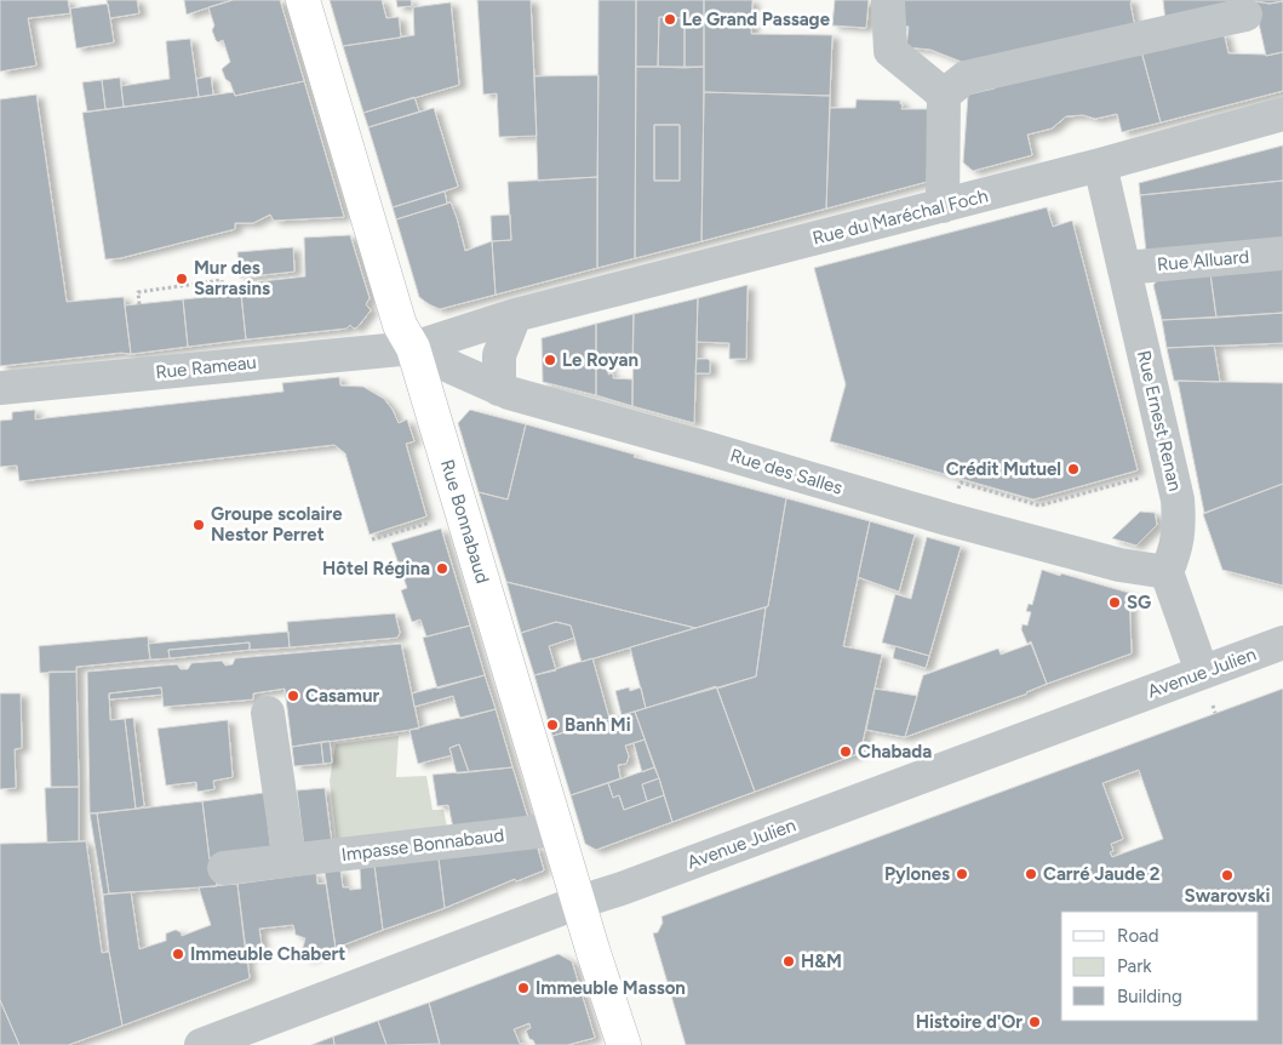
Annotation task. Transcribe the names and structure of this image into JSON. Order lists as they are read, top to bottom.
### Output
{
  "streets": {
    "main road": ["Rue Bonnabaud"],
    "street": [
      "Rue du Maréchal Foch",
      "Rue Alluard",
      "Rue Rameau",
      "Rue Ernest Renan",
      "Rue des Salles",
      "Avenue Julien",
      "Impasse Bonnabaud"
    ]
  },
  "crossings": [
    ["Rue du Maréchal Foch", "Rue Rameau"],
    ["Rue du Maréchal Foch", "Rue Ernest Renan"],
    ["Rue du Maréchal Foch", "Rue des Salles"],
    ["Rue du Maréchal Foch", "Rue Bonnabaud"],
    ["Rue Alluard", "Rue Ernest Renan"],
    ["Rue Rameau", "Rue des Salles"],
    ["Rue Rameau", "Rue Bonnabaud"],
    ["Rue Ernest Renan", "Rue des Salles"],
    ["Rue des Salles", "Rue Bonnabaud"],
    ["Rue Bonnabaud", "Avenue Julien"],
    ["Rue Bonnabaud", "Impasse Bonnabaud"]
  ],
  "places": [
    "Le Grand Passage",
    "Mur des Sarrasins",
    "Le Royan",
    "Crédit Mutuel",
    "Groupe scolaire Nestor Perret",
    "Hôtel Régina",
    "SG",
    "Casamur",
    "Banh Mi",
    "Chabada",
    "Pylones",
    "Carré Jaude 2",
    "Swarovski",
    "Immeuble Chabert",
    "H&M",
    "Immeuble Masson",
    "Histoire d'Or"
  ],
  "legend": ["Road", "Park", "Building"]
}
